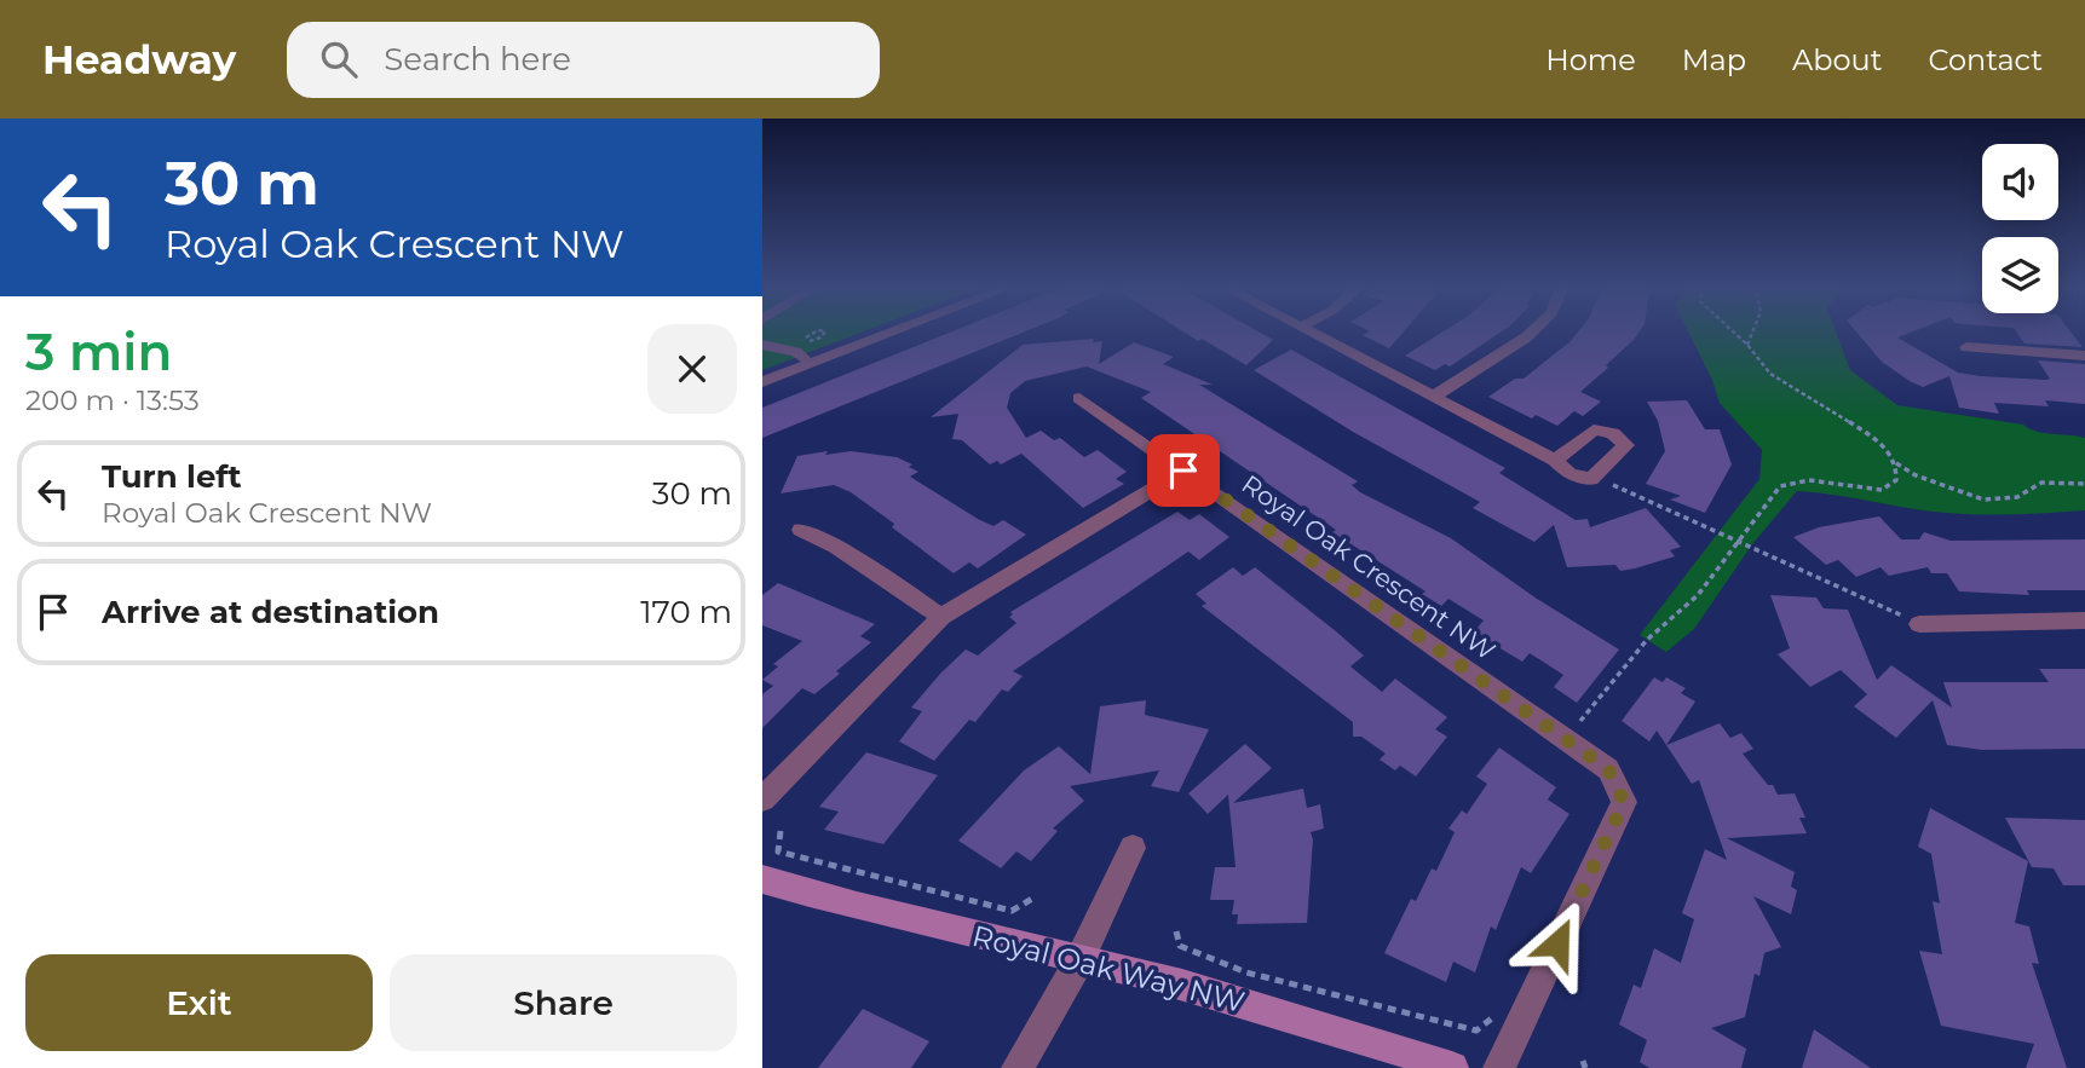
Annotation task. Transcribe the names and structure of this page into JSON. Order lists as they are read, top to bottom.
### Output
{
  "streets": {
    "street": ["Royal Oak Crescent NW", "Royal Oak Way NW"]
  },
  "page": {
    "header": "Headway",
    "search": "Search here",
    "nav": [
      "Home",
      "Map",
      "About",
      "Contact"
    ],
    "turn": ["30 m", "Royal Oak Crescent NW"],
    "heading": ["3 min", "200 m · 13:53"],
    "list": [
      {
        "name": "Turn left",
        "note": "Royal Oak Crescent NW",
        "value": "30 m"
      },
      {
        "name": "Arrive at destination",
        "value": "170 m"
      }
    ],
    "buttons": ["Exit", "Share"]
  }
}
